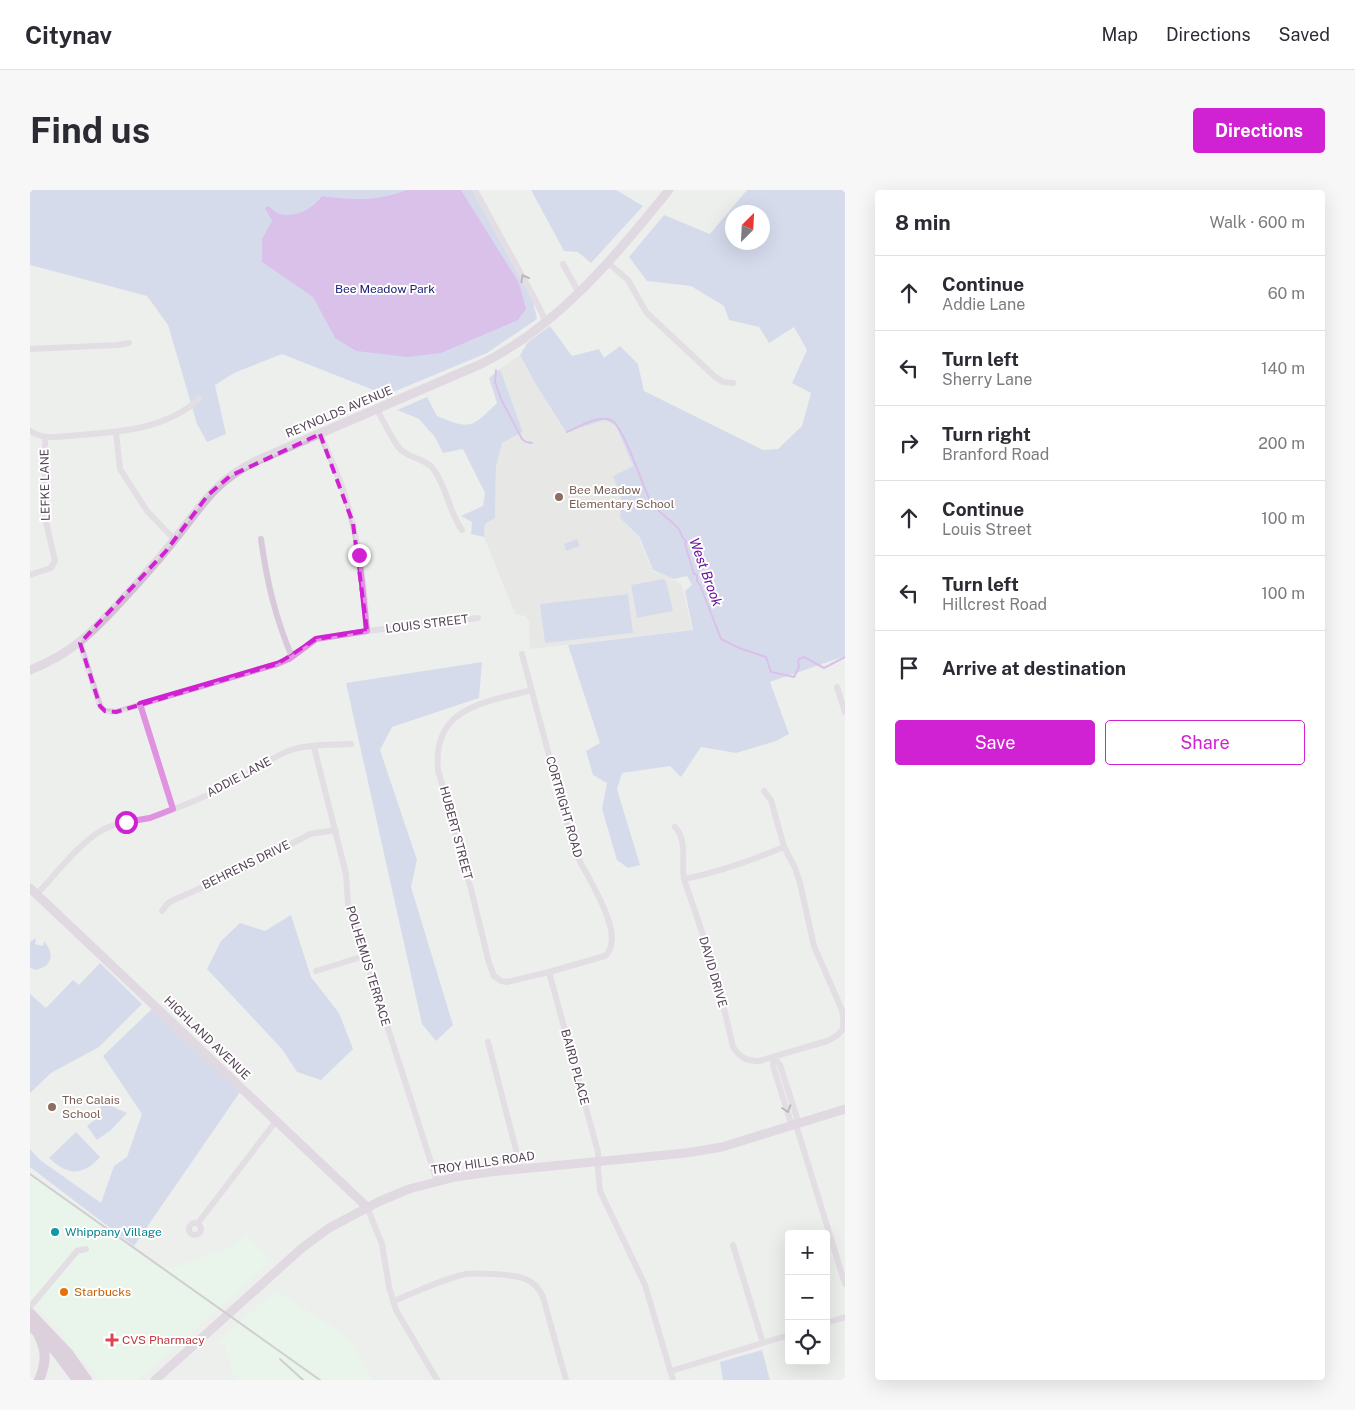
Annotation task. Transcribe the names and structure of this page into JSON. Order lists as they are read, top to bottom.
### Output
{
  "streets": {
    "street": [
      "REYNOLDS AVENUE",
      "LEFKE LANE",
      "LOUIS STREET",
      "ADDIE LANE",
      "CORTRIGHT ROAD",
      "HUBERT STREET",
      "BEHRENS DRIVE",
      "POLHEMUS TERRACE",
      "DAVID DRIVE",
      "HIGHLAND AVENUE",
      "BAIRD PLACE",
      "TROY HILLS ROAD"
    ]
  },
  "crossings": [
    ["REYNOLDS AVENUE", "LOUIS STREET"],
    ["ADDIE LANE", "POLHEMUS TERRACE"],
    ["ADDIE LANE", "HIGHLAND AVENUE"],
    ["CORTRIGHT ROAD", "HUBERT STREET"],
    ["CORTRIGHT ROAD", "BAIRD PLACE"],
    ["HUBERT STREET", "BAIRD PLACE"],
    ["BEHRENS DRIVE", "POLHEMUS TERRACE"],
    ["POLHEMUS TERRACE", "TROY HILLS ROAD"],
    ["HIGHLAND AVENUE", "TROY HILLS ROAD"],
    ["BAIRD PLACE", "TROY HILLS ROAD"]
  ],
  "water": ["West Brook"],
  "parks": ["Bee Meadow Park"],
  "places": {
    "other": [
      "Bee Meadow Elementary School",
      "The Calais School",
      "Whippany Village",
      "Starbucks"
    ],
    "health": ["CVS Pharmacy"]
  },
  "north": "top right",
  "page": {
    "header": "Citynav",
    "nav": ["Map", "Directions", "Saved"],
    "buttons": [
      "Directions",
      ["Save", "Share"]
    ],
    "title": "Find us",
    "heading": ["8 min", "Walk · 600 m"],
    "list": [
      ["Continue", "Addie Lane", "60 m"],
      ["Turn left", "Sherry Lane", "140 m"],
      ["Turn right", "Branford Road", "200 m"],
      ["Continue", "Louis Street", "100 m"],
      ["Turn left", "Hillcrest Road", "100 m"],
      "Arrive at destination"
    ],
    "map_buttons": ["+", "−"]
  }
}
